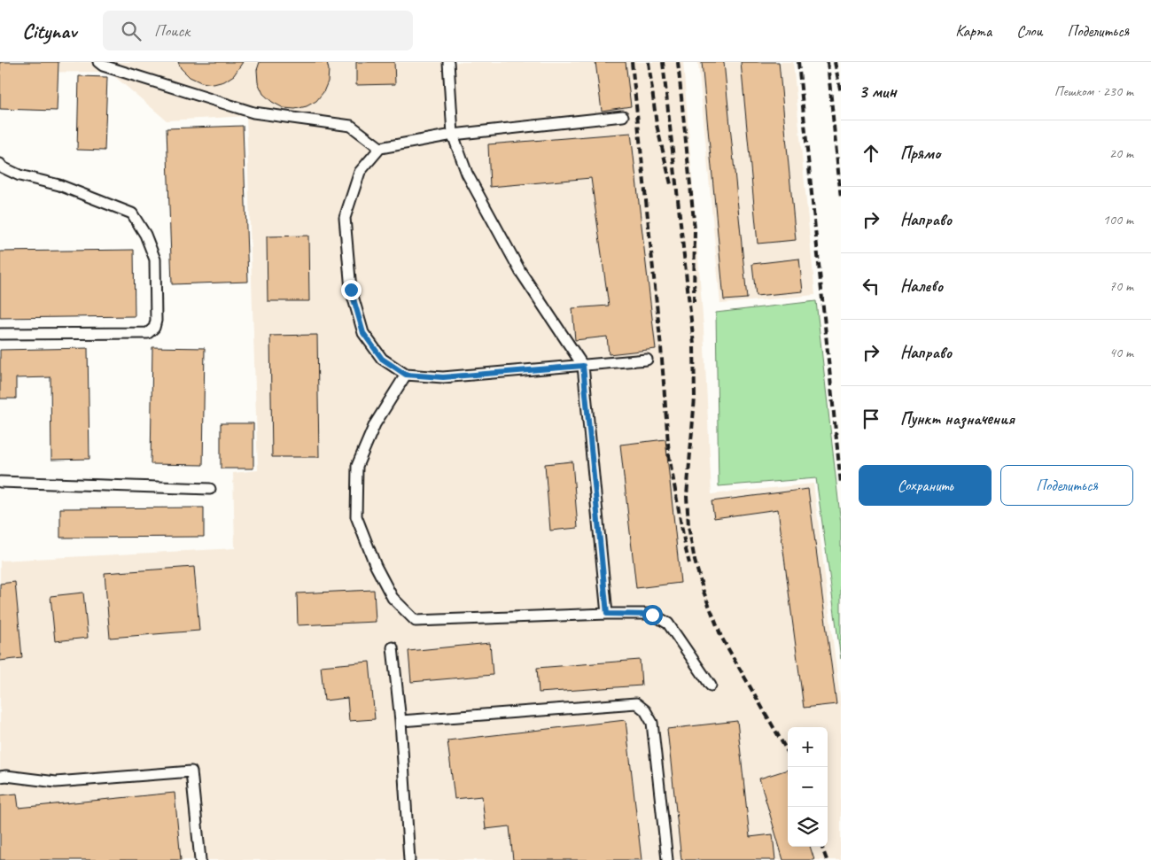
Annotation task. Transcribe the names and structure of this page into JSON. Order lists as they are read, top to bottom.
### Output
{
  "page": {
    "header": "Citynav",
    "search": "Поиск",
    "nav": ["Карта", "Слои", "Поделиться"],
    "heading": ["3 мин", "Пешком · 230 m"],
    "list": [
      ["Прямо", "20 m"],
      ["Направо", "100 m"],
      ["Налево", "70 m"],
      ["Направо", "40 m"],
      "Пункт назначения"
    ],
    "buttons": ["Сохранить", "Поделиться"],
    "map_buttons": ["+", "−"]
  }
}
